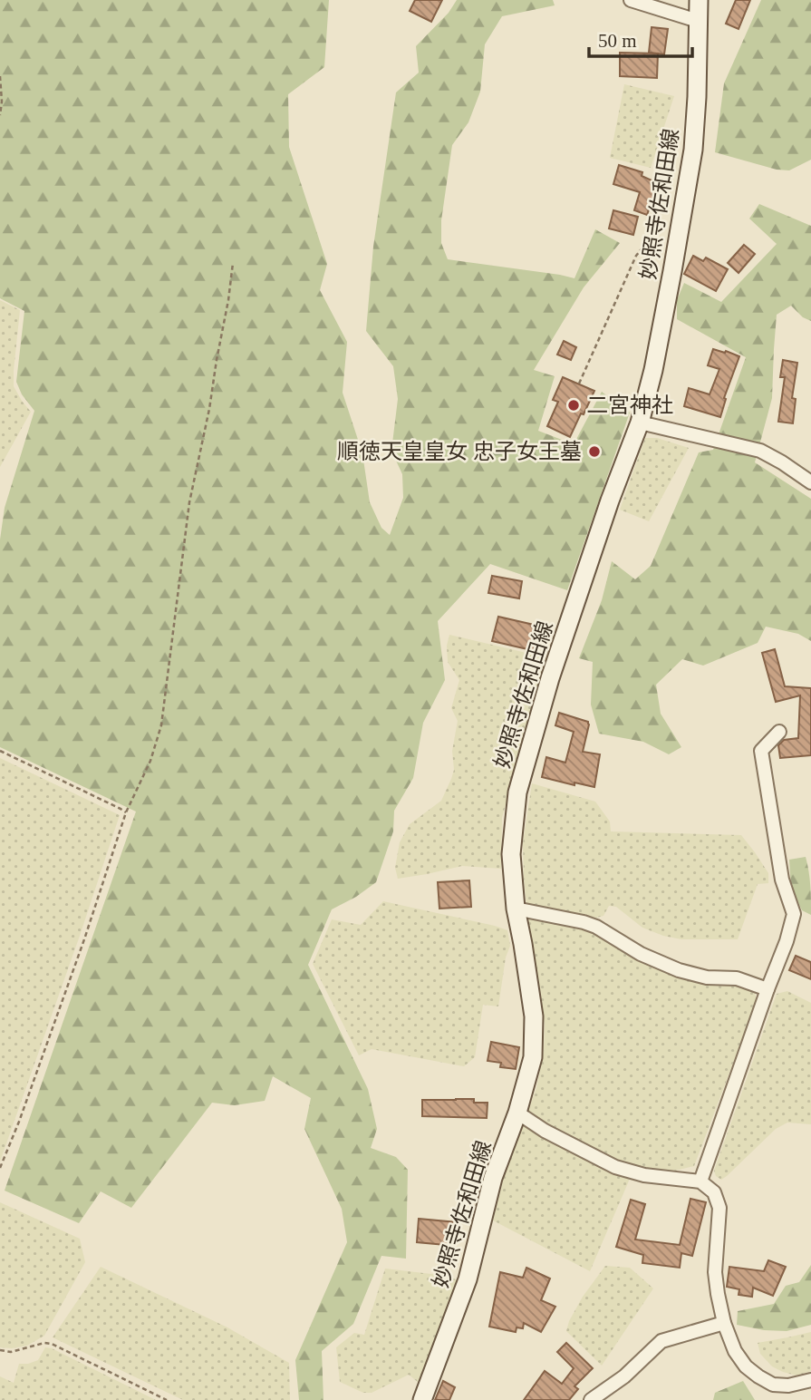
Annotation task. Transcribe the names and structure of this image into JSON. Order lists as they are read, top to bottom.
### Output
{
  "streets": {
    "main road": ["妙照寺佐和田線"]
  },
  "places": ["二宮神社", "順徳天皇皇女 忠子女王墓"],
  "scale_bar": "50 m"
}
